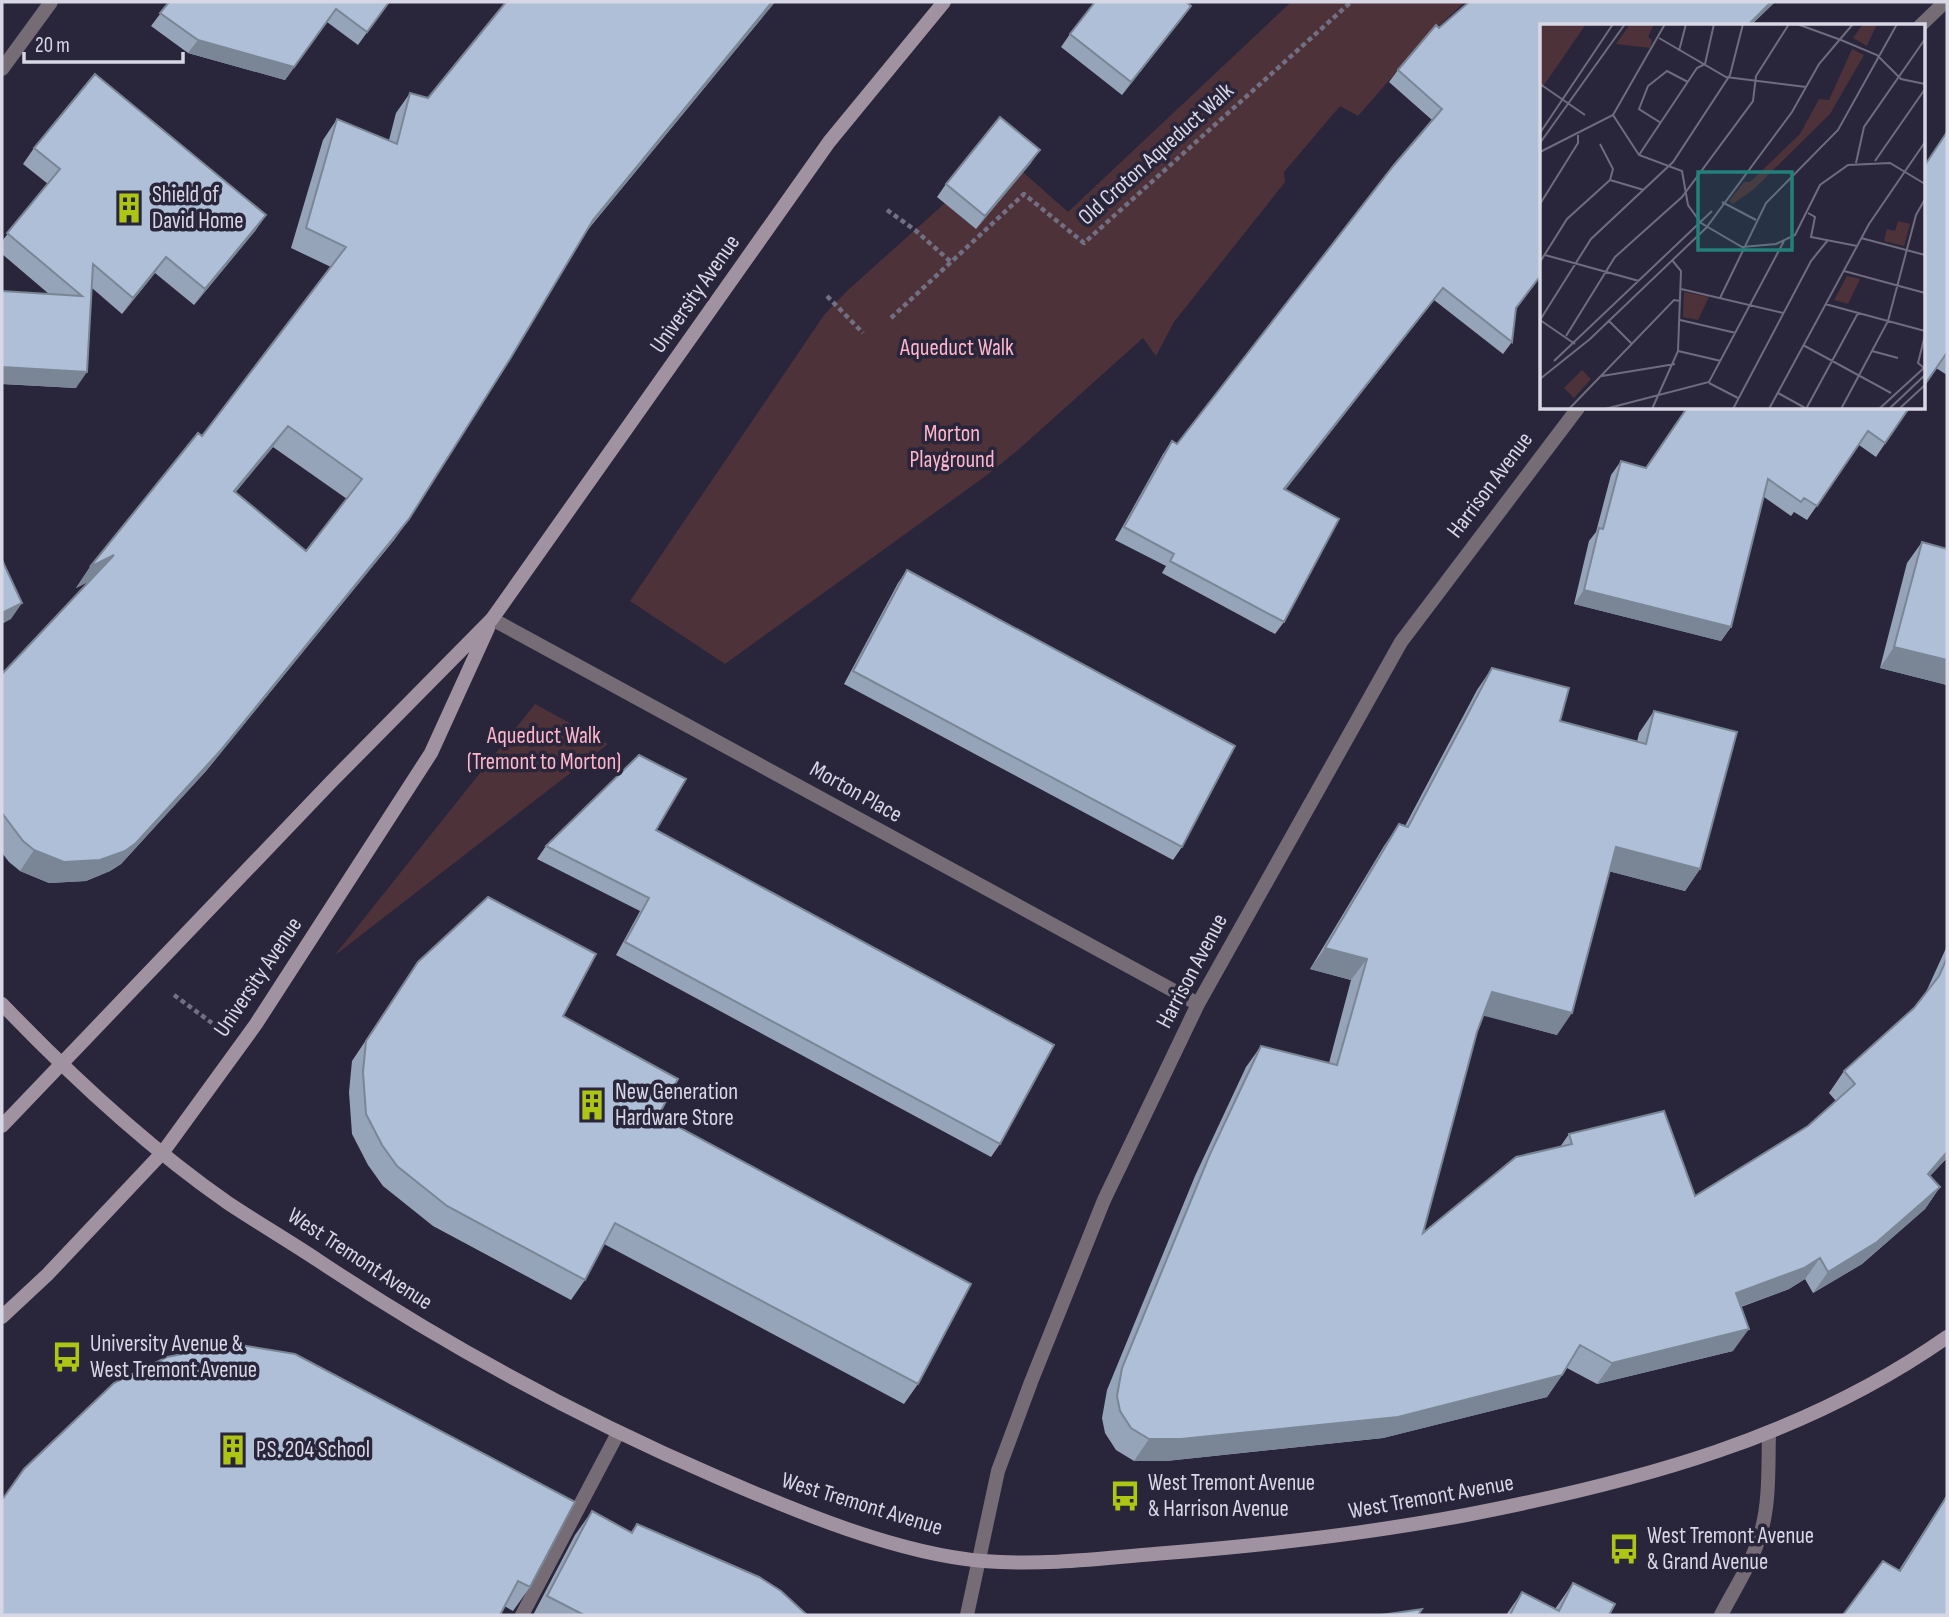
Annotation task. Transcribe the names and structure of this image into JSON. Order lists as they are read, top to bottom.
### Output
{
  "streets": {
    "main road": ["University Avenue", "West Tremont Avenue"],
    "street": ["Harrison Avenue", "Morton Place"],
    "path": ["Old Croton Aqueduct Walk"]
  },
  "crossings": [
    ["University Avenue", "Morton Place"],
    ["University Avenue", "West Tremont Avenue"],
    ["Harrison Avenue", "Morton Place"],
    ["Harrison Avenue", "West Tremont Avenue"]
  ],
  "parks": ["Aqueduct Walk", "Morton Playground", "Aqueduct Walk (Tremont to Morton)"],
  "places": {
    "building": ["Shield of David Home", "New Generation Hardware Store", "P.S. 204 School"],
    "bus stop": ["University Avenue & West Tremont Avenue", "West Tremont Avenue & Harrison Avenue", "West Tremont Avenue & Grand Avenue"]
  },
  "scale_bar": "20 m"
}
